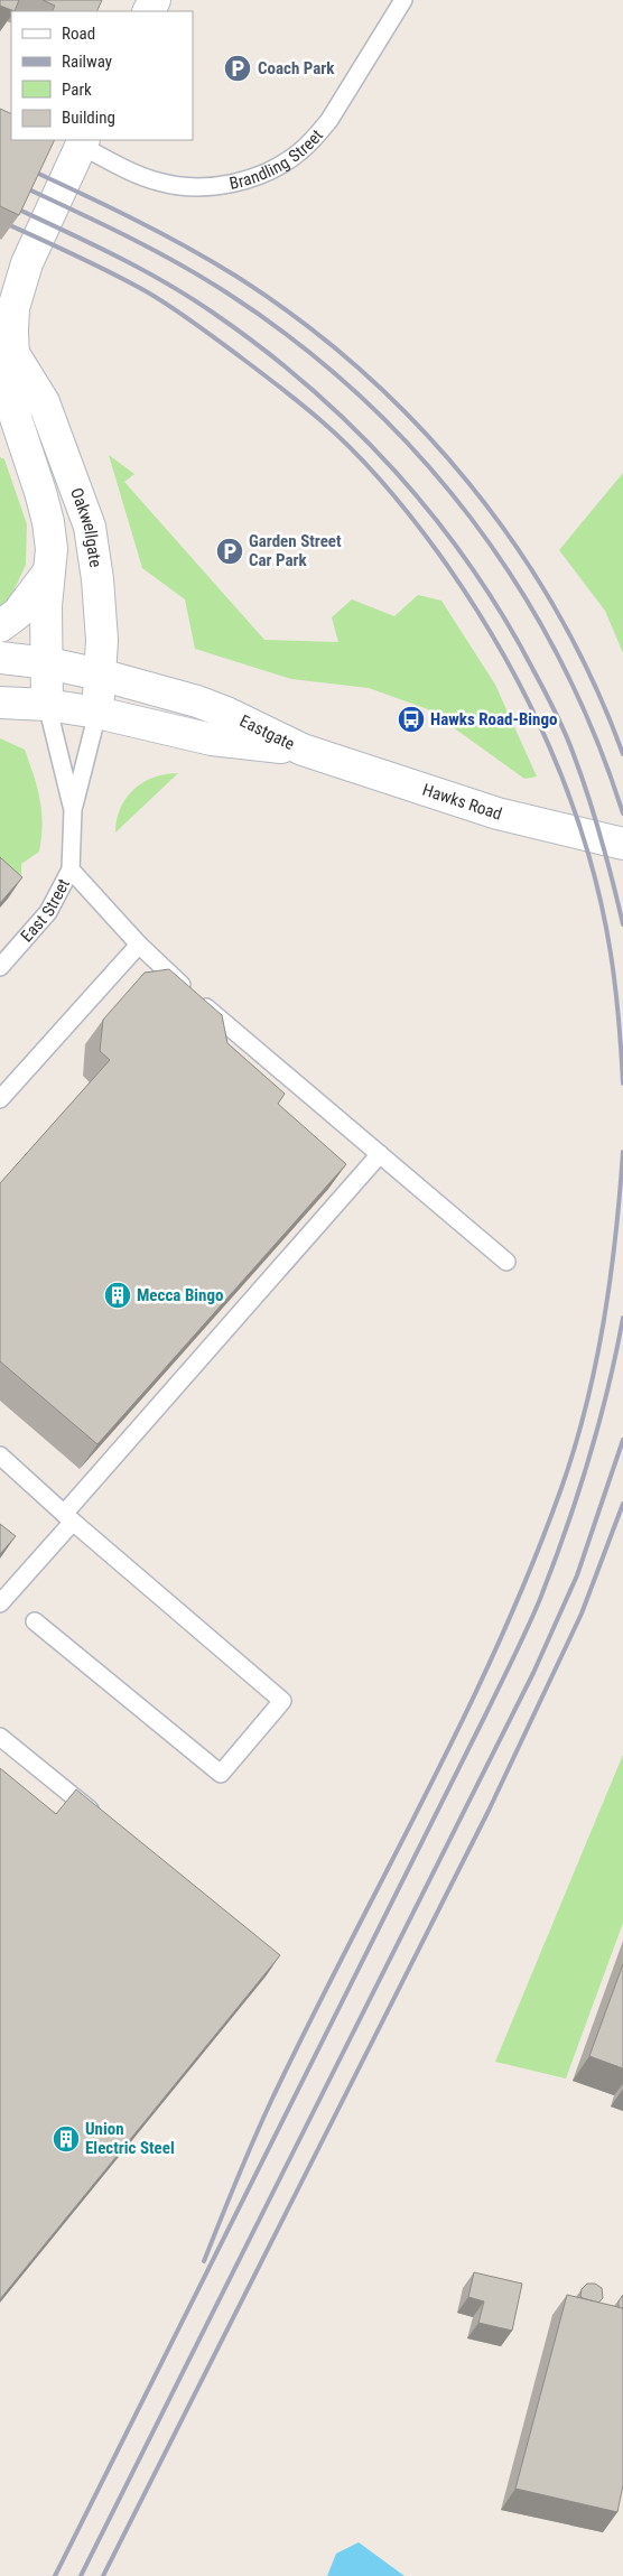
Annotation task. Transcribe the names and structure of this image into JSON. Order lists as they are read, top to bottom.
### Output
{
  "streets": {
    "street": ["Oakwellgate", "Eastgate", "Hawks Road"],
    "lane": ["Brandling Street", "East Street"]
  },
  "crossings": [
    ["Brandling Street", "Oakwellgate"],
    ["Oakwellgate", "Eastgate"],
    ["Oakwellgate", "East Street"],
    ["Eastgate", "Hawks Road"],
    ["Eastgate", "East Street"]
  ],
  "places": {
    "parking": ["Coach Park", "Garden Street Car Park"],
    "bus stop": ["Hawks Road-Bingo"],
    "building": ["Mecca Bingo", "Union Electric Steel"]
  },
  "legend": [
    "Road",
    "Railway",
    "Park",
    "Building"
  ]
}
